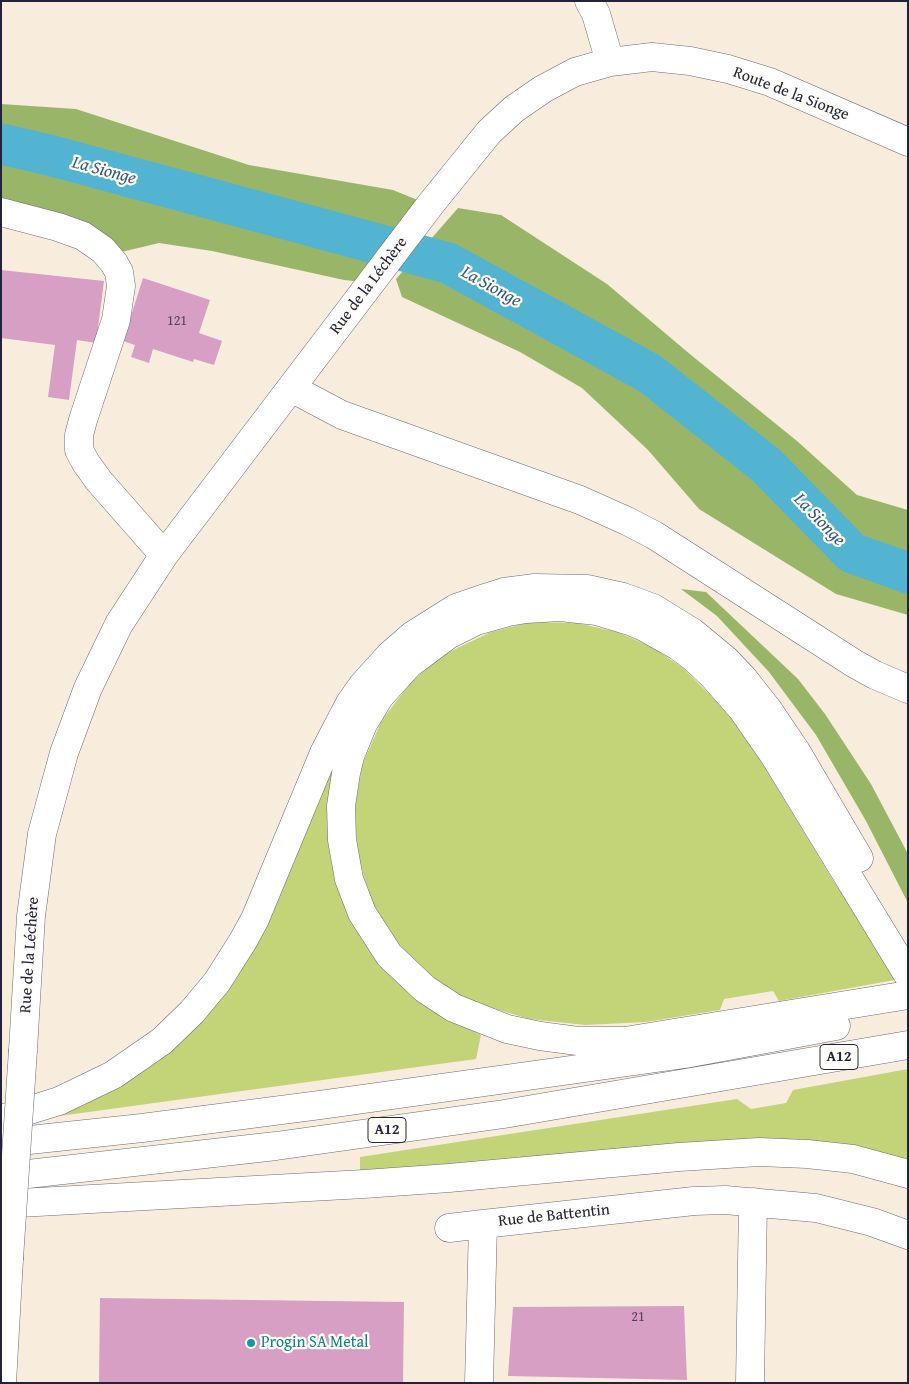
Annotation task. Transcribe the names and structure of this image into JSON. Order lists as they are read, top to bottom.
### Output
{
  "streets": {
    "main road": [
      "Route de la Sionge",
      "Rue de la Léchère",
      "A12",
      "Rue de Battentin"
    ]
  },
  "crossings": [
    ["Route de la Sionge", "Rue de la Léchère"]
  ],
  "water": ["La Sionge"],
  "places": ["Progin SA Metal"],
  "house_numbers": ["121", "21"]
}
